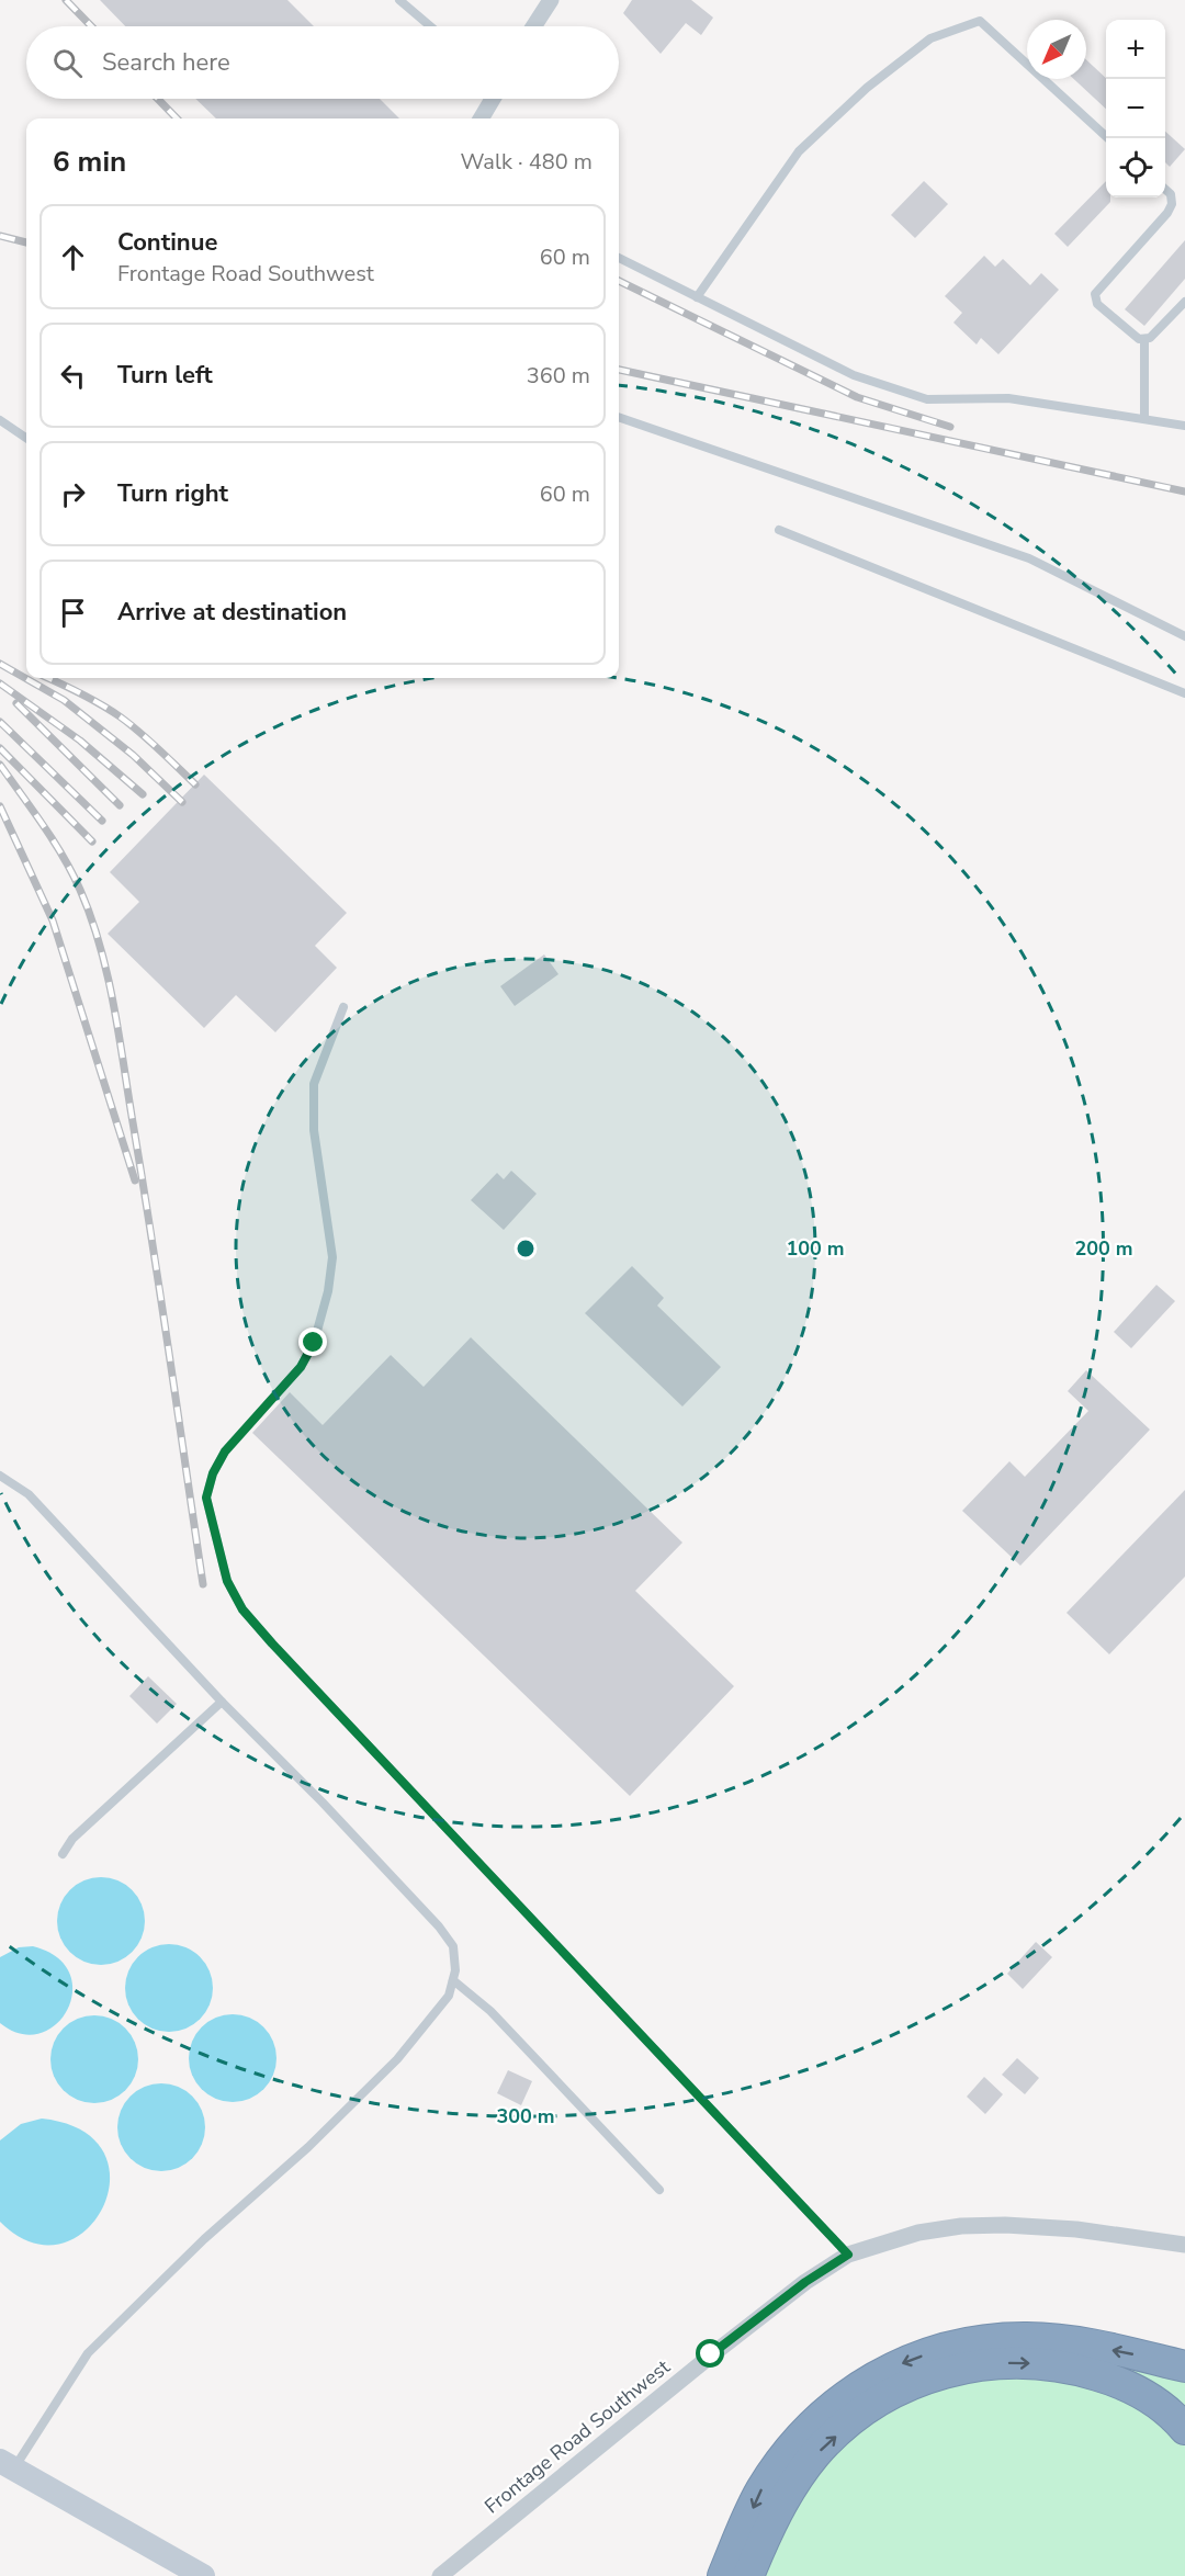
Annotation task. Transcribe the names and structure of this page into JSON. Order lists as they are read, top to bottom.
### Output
{
  "streets": {
    "street": ["Frontage Road Southwest"]
  },
  "north": "bottom left",
  "page": {
    "map_buttons": ["+", "−"],
    "search": "Search here",
    "heading": ["6 min", "Walk · 480 m"],
    "list": [
      ["Continue", "Frontage Road Southwest", "60 m"],
      ["Turn left", "360 m"],
      ["Turn right", "60 m"],
      "Arrive at destination"
    ]
  },
  "rings": ["100 m", "200 m", "300 m"]
}
